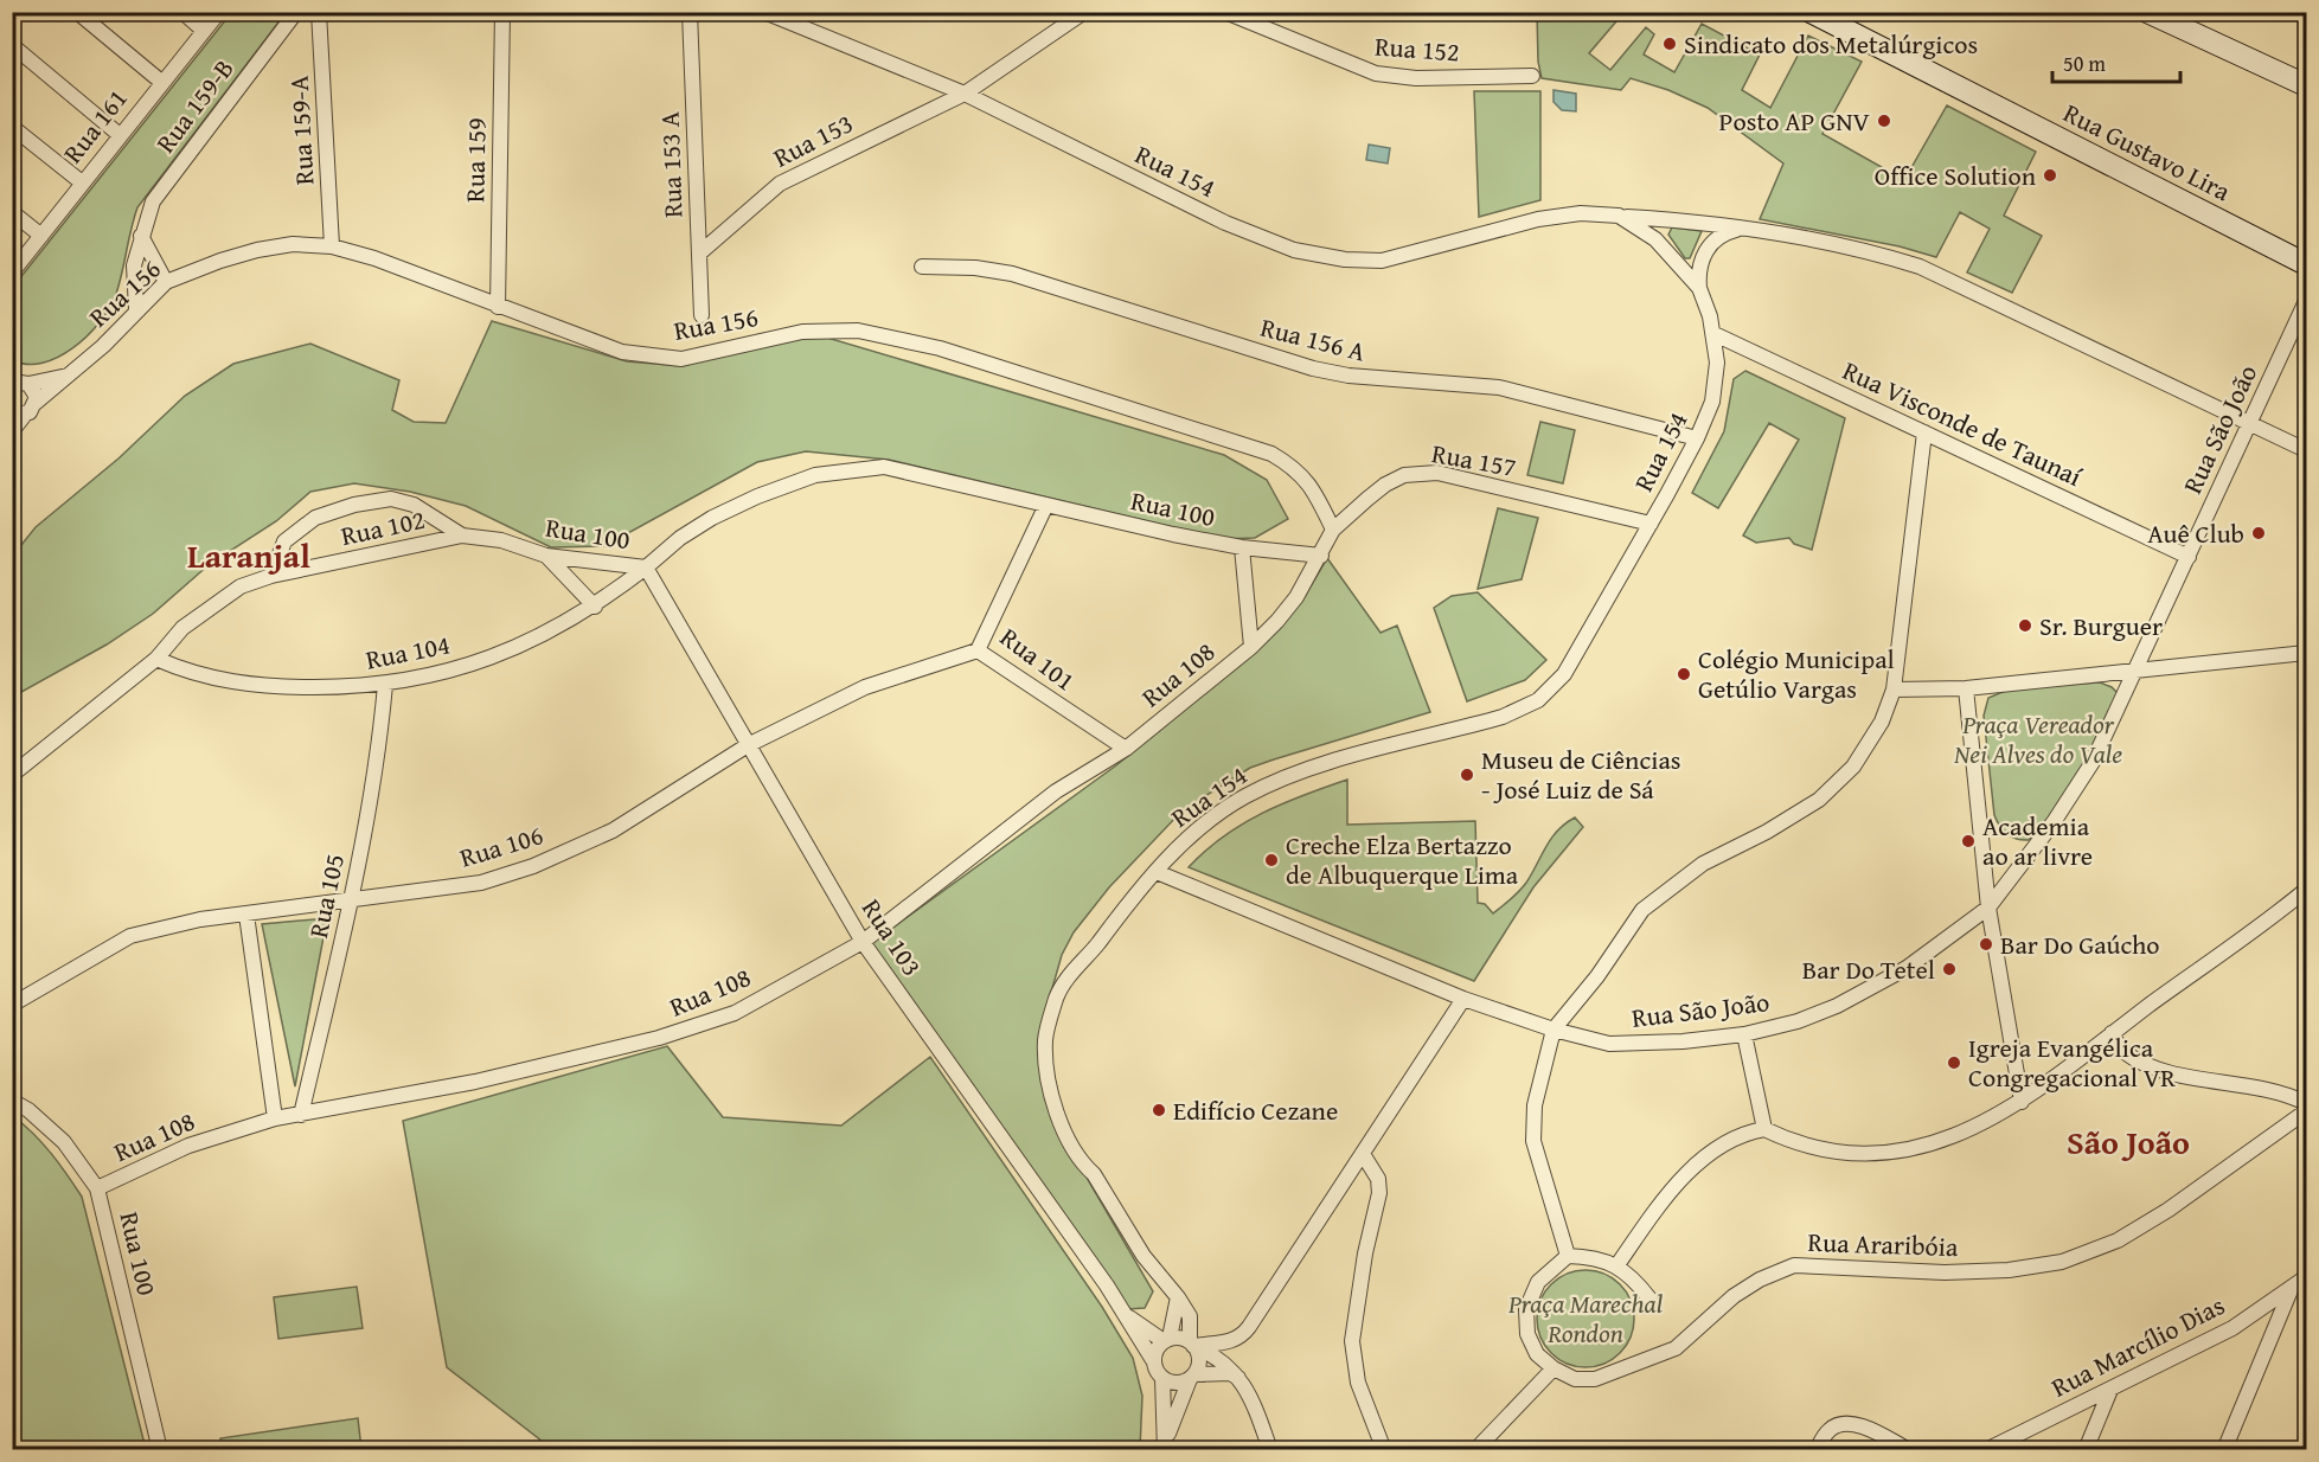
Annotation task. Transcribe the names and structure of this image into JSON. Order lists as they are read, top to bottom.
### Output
{
  "streets": {
    "main road": ["Rua Gustavo Lira"],
    "street": [
      "Rua 152",
      "Rua 159-B",
      "Rua 161",
      "Rua 159-A",
      "Rua 153",
      "Rua 159",
      "Rua 153 A",
      "Rua 154",
      "Rua 156",
      "Rua 156 A",
      "Rua Visconde de Taunaí",
      "Rua São João",
      "Rua 157",
      "Rua 100",
      "Rua 102",
      "Rua 104",
      "Rua 101",
      "Rua 108",
      "Rua 106",
      "Rua 105",
      "Rua 103",
      "Rua Araribóia",
      "Rua Marcílio Dias"
    ]
  },
  "crossings": [
    ["Rua 159-B", "Rua 156"],
    ["Rua 159-A", "Rua 156"],
    ["Rua 153", "Rua 153 A"],
    ["Rua 153", "Rua 154"],
    ["Rua 159", "Rua 156"],
    ["Rua 154", "Rua 156 A"],
    ["Rua 154", "Rua Visconde de Taunaí"],
    ["Rua 154", "Rua São João"],
    ["Rua 154", "Rua 157"],
    ["Rua 154", "Rua 103"],
    ["Rua 156", "Rua 157"],
    ["Rua Visconde de Taunaí", "Rua São João"],
    ["Rua 157", "Rua 100"],
    ["Rua 157", "Rua 108"],
    ["Rua 100", "Rua 102"],
    ["Rua 100", "Rua 104"],
    ["Rua 100", "Rua 101"],
    ["Rua 100", "Rua 108"],
    ["Rua 100", "Rua 103"],
    ["Rua 104", "Rua 105"],
    ["Rua 104", "Rua 103"],
    ["Rua 101", "Rua 108"],
    ["Rua 101", "Rua 106"],
    ["Rua 108", "Rua 105"],
    ["Rua 108", "Rua 103"],
    ["Rua 106", "Rua 105"],
    ["Rua 106", "Rua 103"]
  ],
  "districts": ["Laranjal", "São João"],
  "parks": ["Praça Vereador Nei Alves do Vale", "Praça Marechal Rondon"],
  "places": [
    "Sindicato dos Metalúrgicos",
    "Posto AP GNV",
    "Office Solution",
    "Auê Club",
    "Sr. Burguer",
    "Colégio Municipal Getúlio Vargas",
    "Museu de Ciências - José Luiz de Sá",
    "Academia ao ar livre",
    "Creche Elza Bertazzo de Albuquerque Lima",
    "Bar Do Gaúcho",
    "Bar Do Tetel",
    "Igreja Evangélica Congregacional VR",
    "Edifício Cezane"
  ],
  "scale_bar": "50 m"
}
